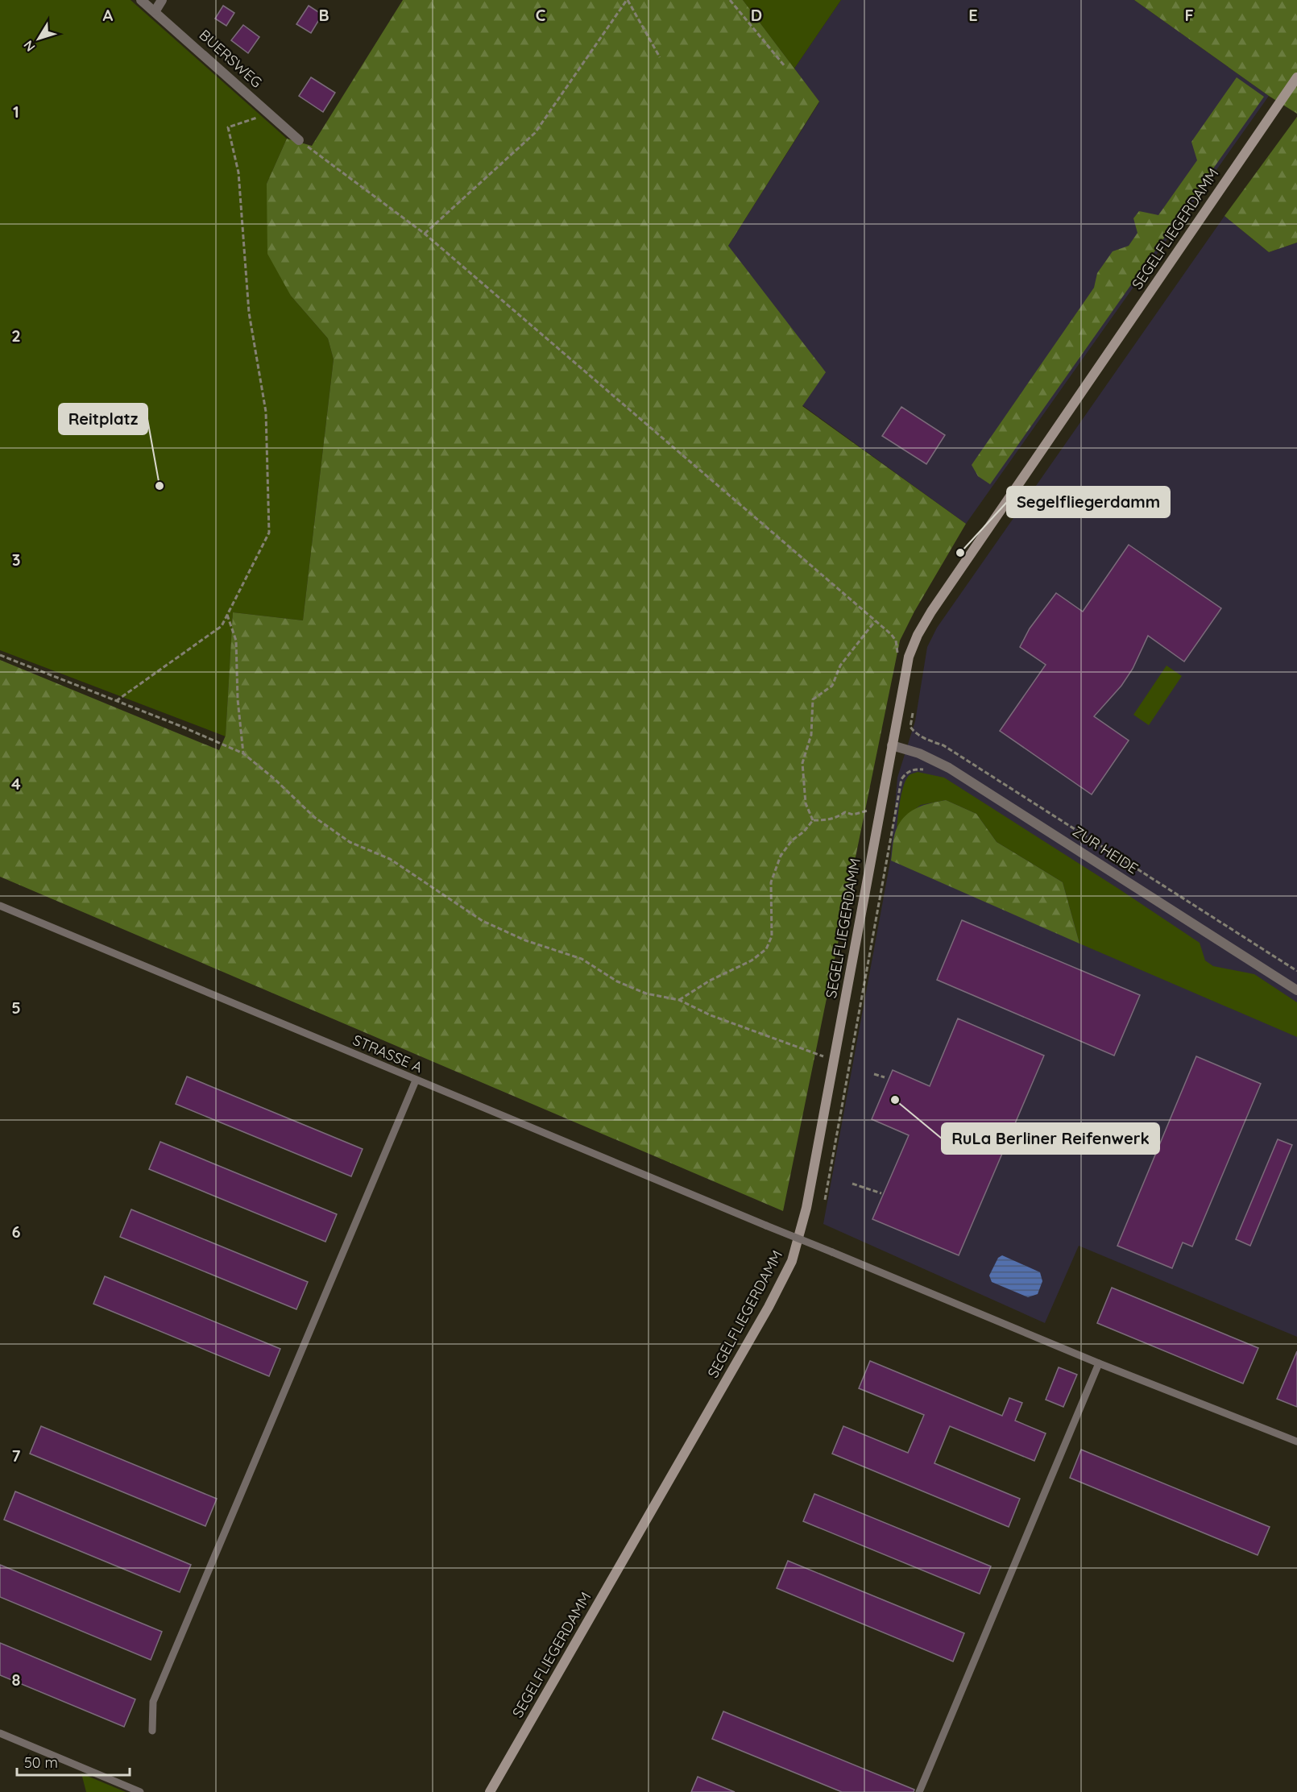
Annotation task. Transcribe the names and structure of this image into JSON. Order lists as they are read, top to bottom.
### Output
{
  "streets": {
    "street": ["BUERSWEG", "SEGELFLIEGERDAMM", "ZUR HEIDE"],
    "lane": ["STRASSE A"]
  },
  "crossings": [
    ["SEGELFLIEGERDAMM", "ZUR HEIDE"]
  ],
  "places": ["Reitplatz", "Segelfliegerdamm", "RuLa Berliner Reifenwerk"],
  "scale_bar": "50 m",
  "north": "bottom left",
  "grid": {
    "columns": [
      "A",
      "B",
      "C",
      "D",
      "E",
      "F"
    ],
    "rows": [
      "1",
      "2",
      "3",
      "4",
      "5",
      "6",
      "7",
      "8"
    ]
  }
}
